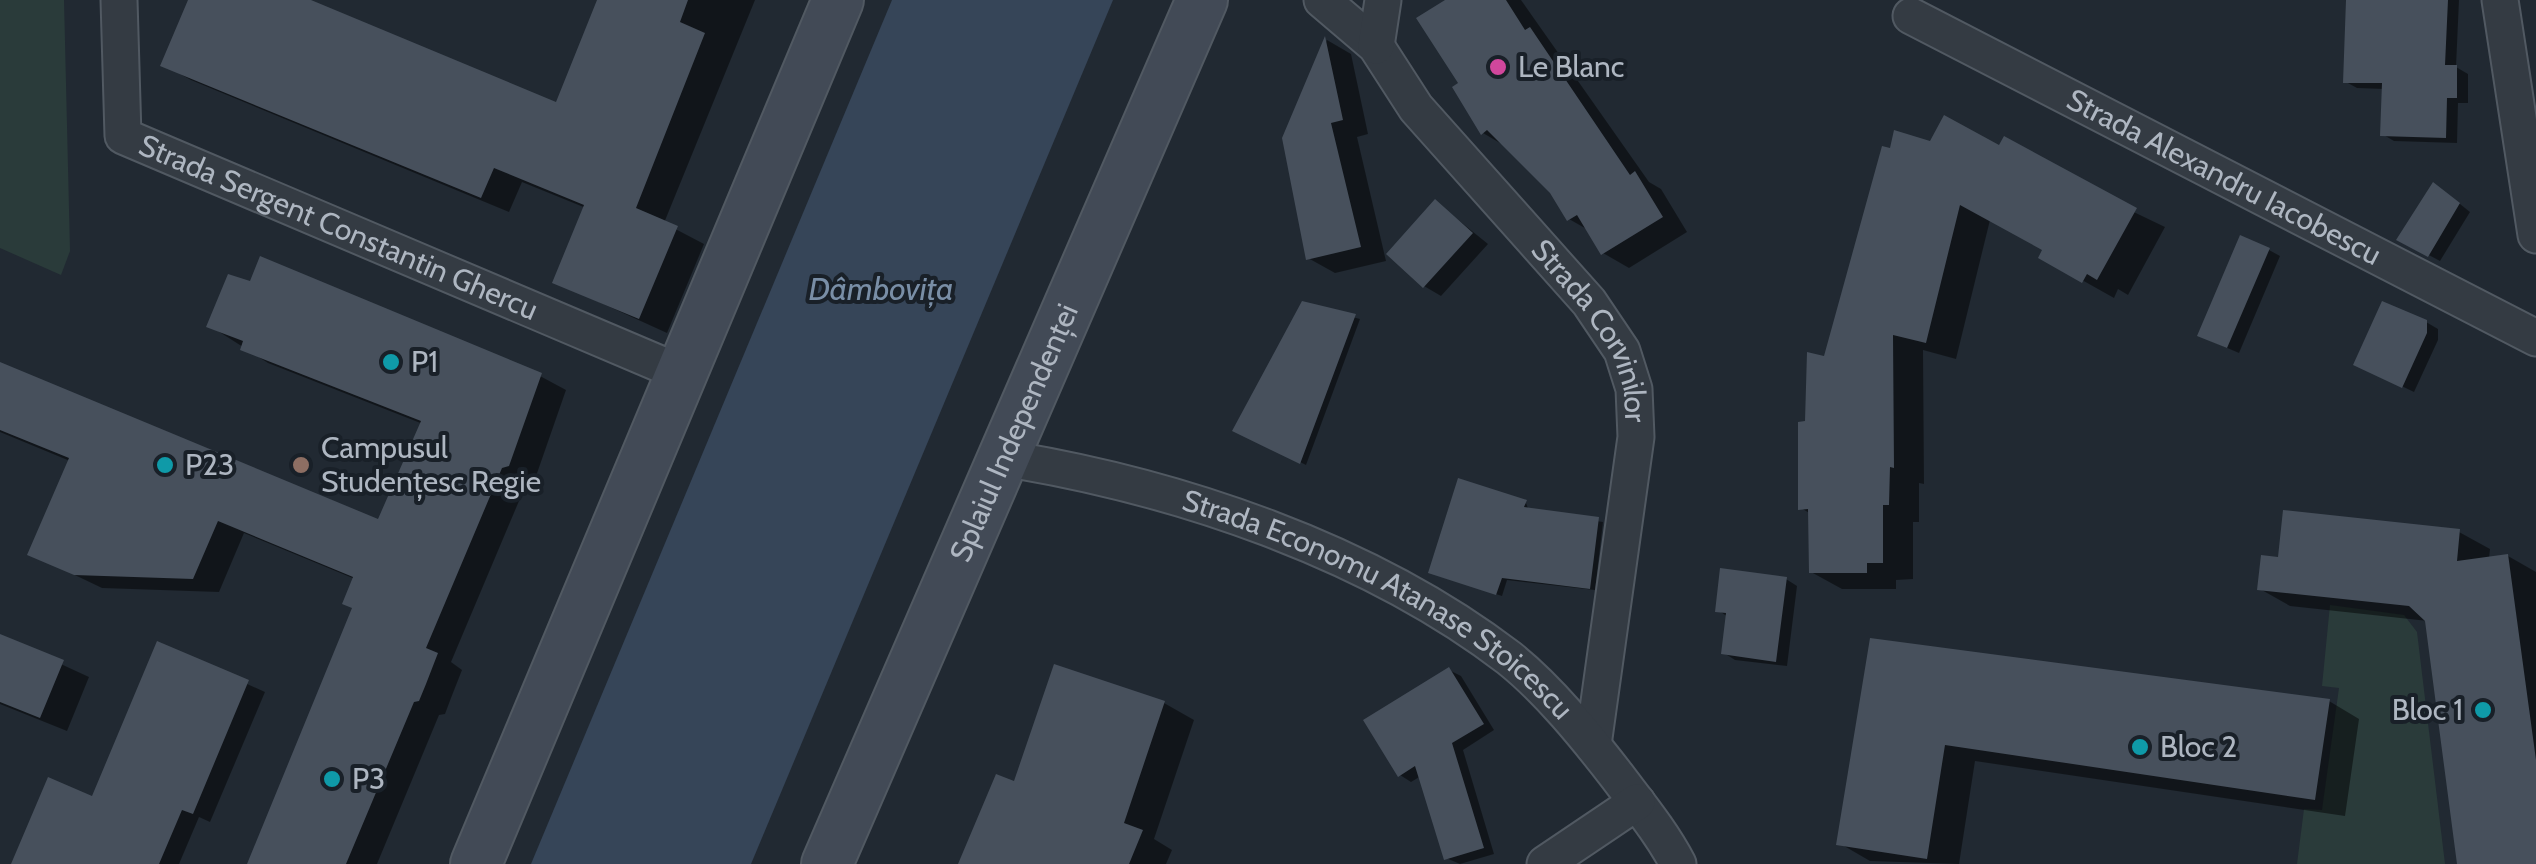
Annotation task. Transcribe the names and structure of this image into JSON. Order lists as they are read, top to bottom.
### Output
{
  "streets": {
    "main road": ["Splaiul Independenței"],
    "street": [
      "Strada Alexandru Iacobescu",
      "Strada Sergent Constantin Ghercu",
      "Strada Corvinilor",
      "Strada Economu Atanase Stoicescu"
    ]
  },
  "crossings": [
    ["Strada Corvinilor", "Strada Economu Atanase Stoicescu"],
    ["Splaiul Independenței", "Strada Economu Atanase Stoicescu"]
  ],
  "water": ["Dâmbovița"],
  "places": [
    "Le Blanc",
    "P1",
    "P23",
    "Campusul Studențesc Regie",
    "Bloc 1",
    "Bloc 2",
    "P3"
  ]
}
